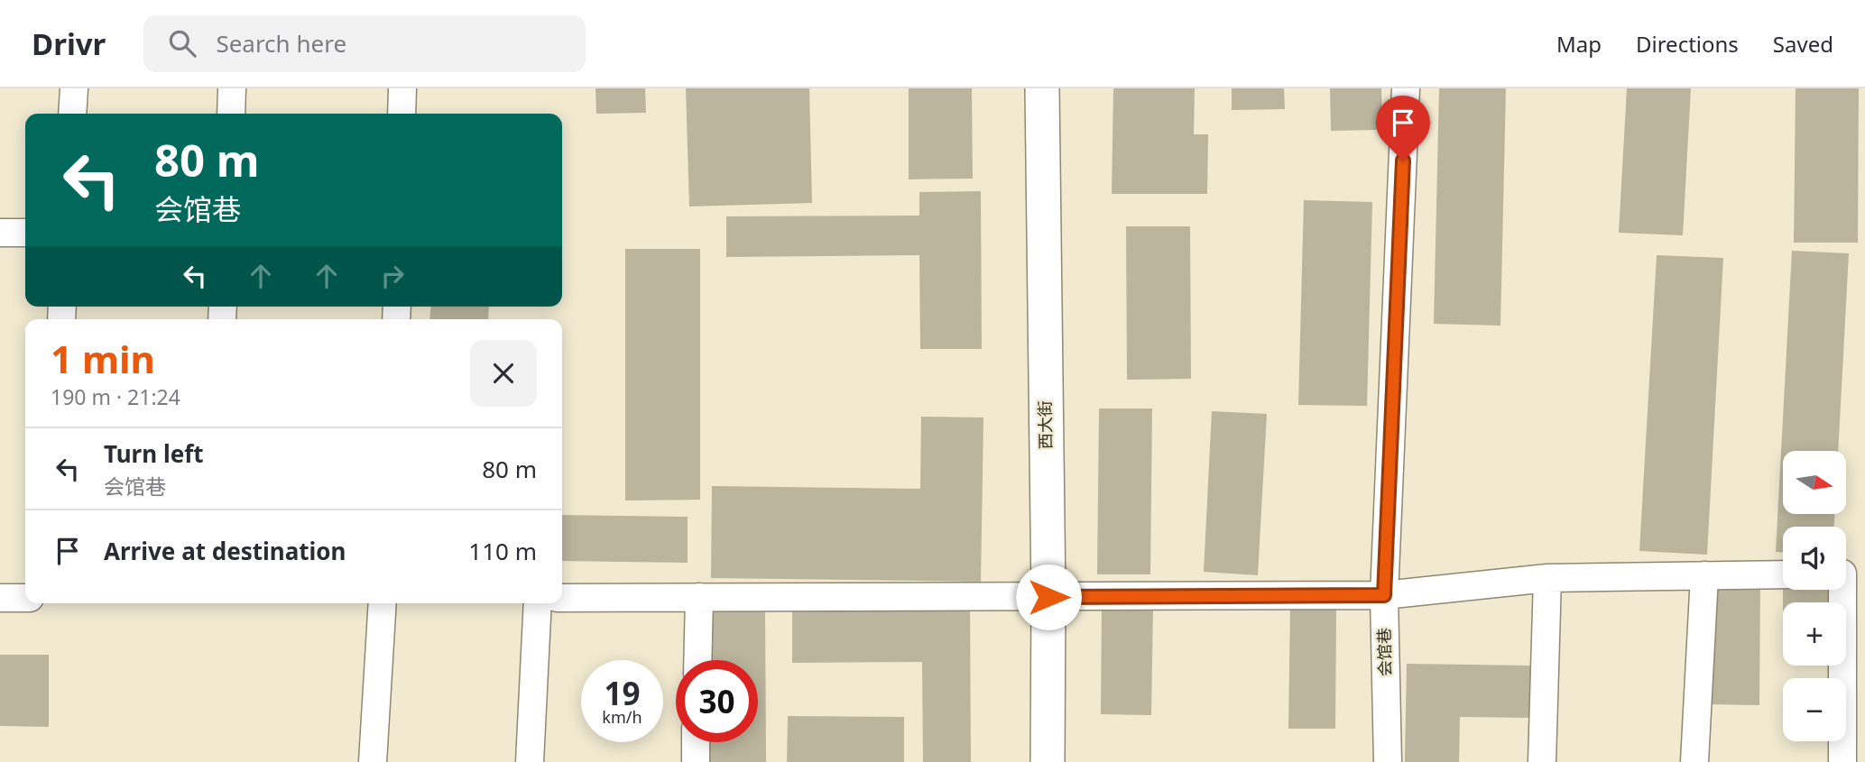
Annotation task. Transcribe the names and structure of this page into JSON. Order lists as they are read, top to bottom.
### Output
{
  "streets": {
    "main road": ["西大街"],
    "street": ["会馆巷"]
  },
  "north": "right",
  "page": {
    "header": "Drivr",
    "search": "Search here",
    "nav": ["Map", "Directions", "Saved"],
    "turn": ["80 m", "会馆巷"],
    "heading": ["1 min", "190 m · 21:24"],
    "list": [
      {
        "name": "Turn left",
        "note": "会馆巷",
        "value": "80 m"
      },
      {
        "name": "Arrive at destination",
        "value": "110 m"
      }
    ],
    "map_buttons": ["+", "−"],
    "speed": "19 km/h",
    "limit": "30"
  }
}
